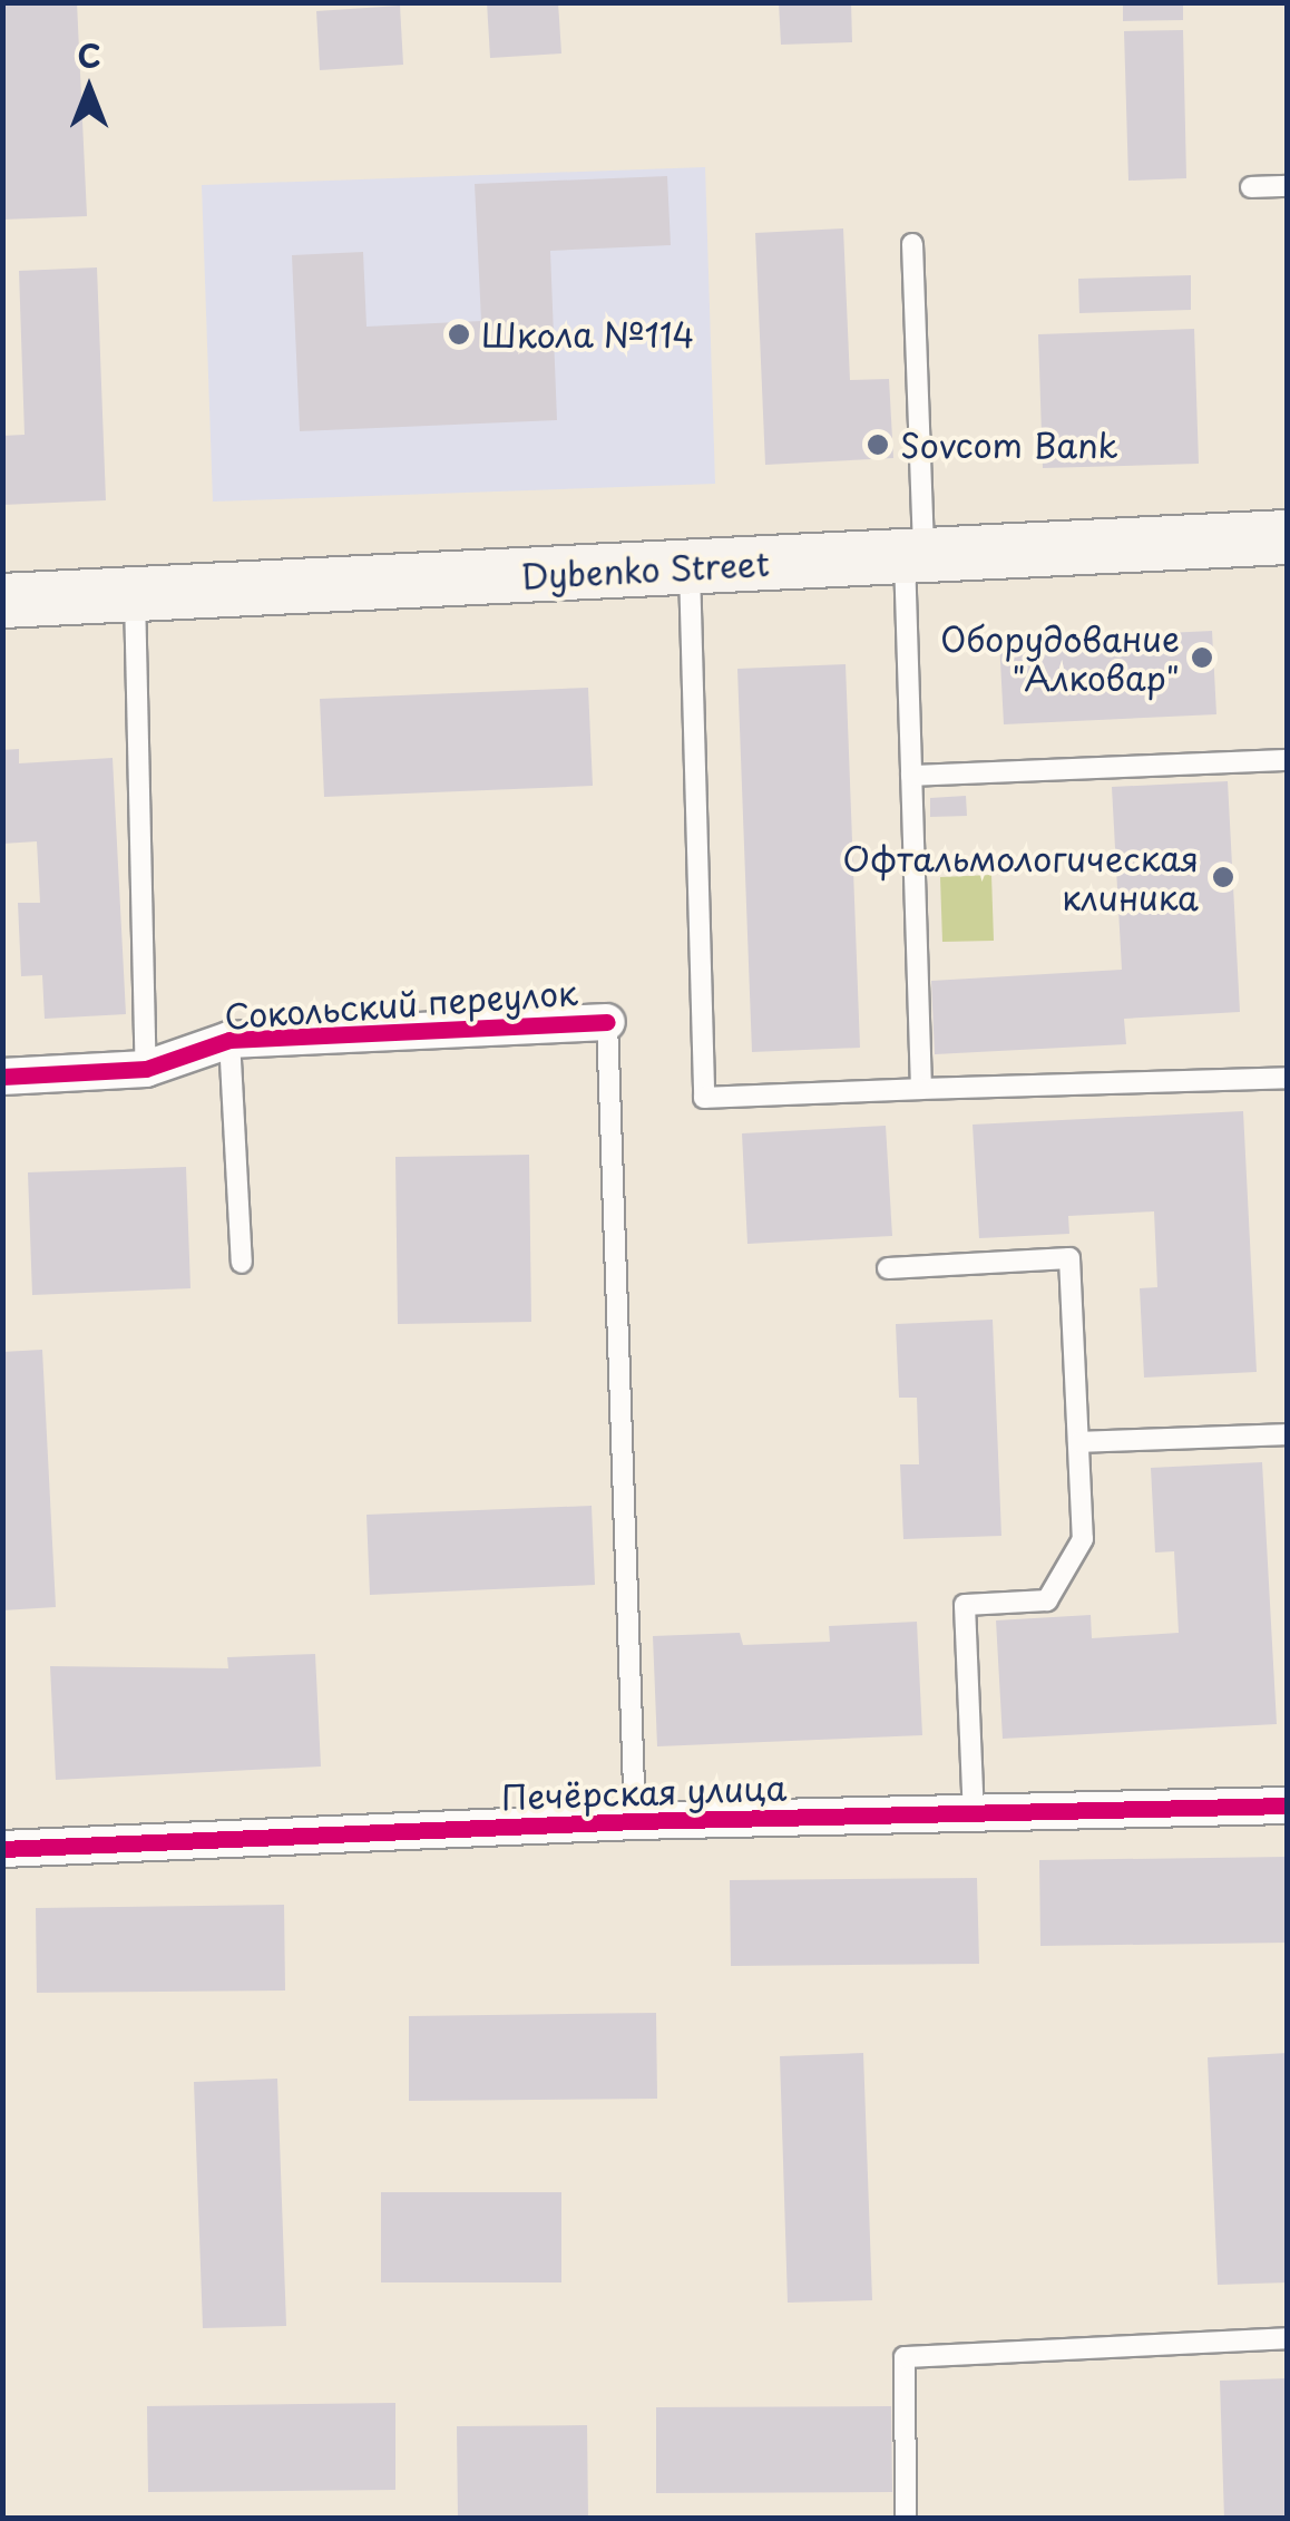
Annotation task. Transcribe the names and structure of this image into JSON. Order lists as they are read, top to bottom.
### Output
{
  "streets": {
    "main road": ["Dybenko Street"],
    "street": ["Сокольский переулок", "Печёрская улица"]
  },
  "places": [
    "Школа №114",
    "Sovcom Bank",
    "Оборудование \"Алковар\"",
    "Офтальмологическая клиника"
  ],
  "north": "top"
}
